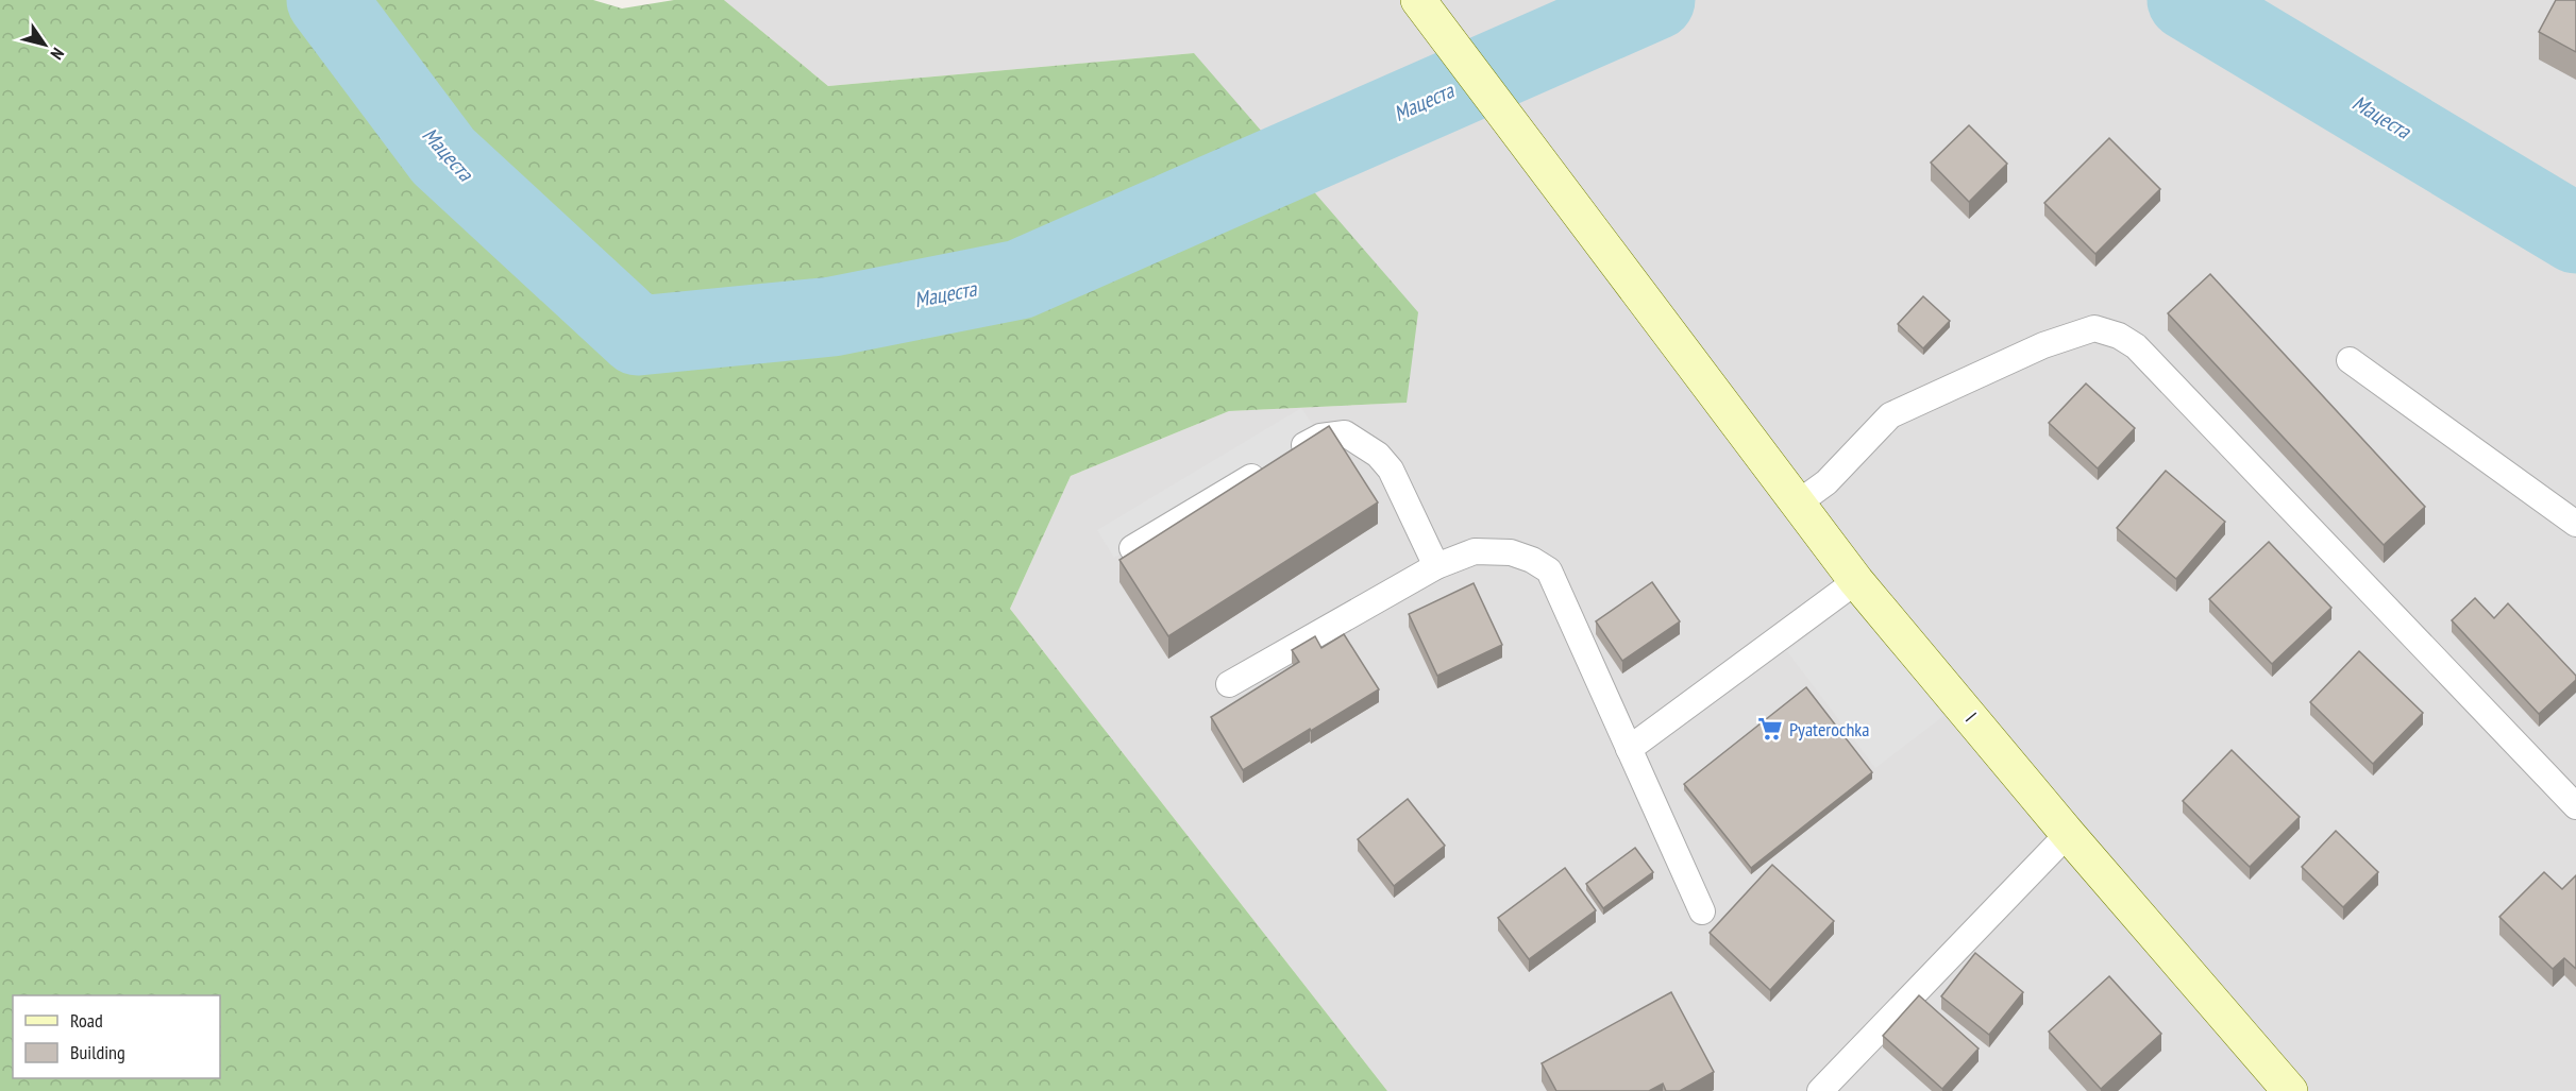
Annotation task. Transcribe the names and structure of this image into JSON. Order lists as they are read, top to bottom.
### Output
{
  "streets": {
    "street": ["I"]
  },
  "water": ["Мацеста"],
  "places": {
    "supermarket": ["Pyaterochka"]
  },
  "legend": ["Road", "Building"],
  "north": "bottom right"
}
